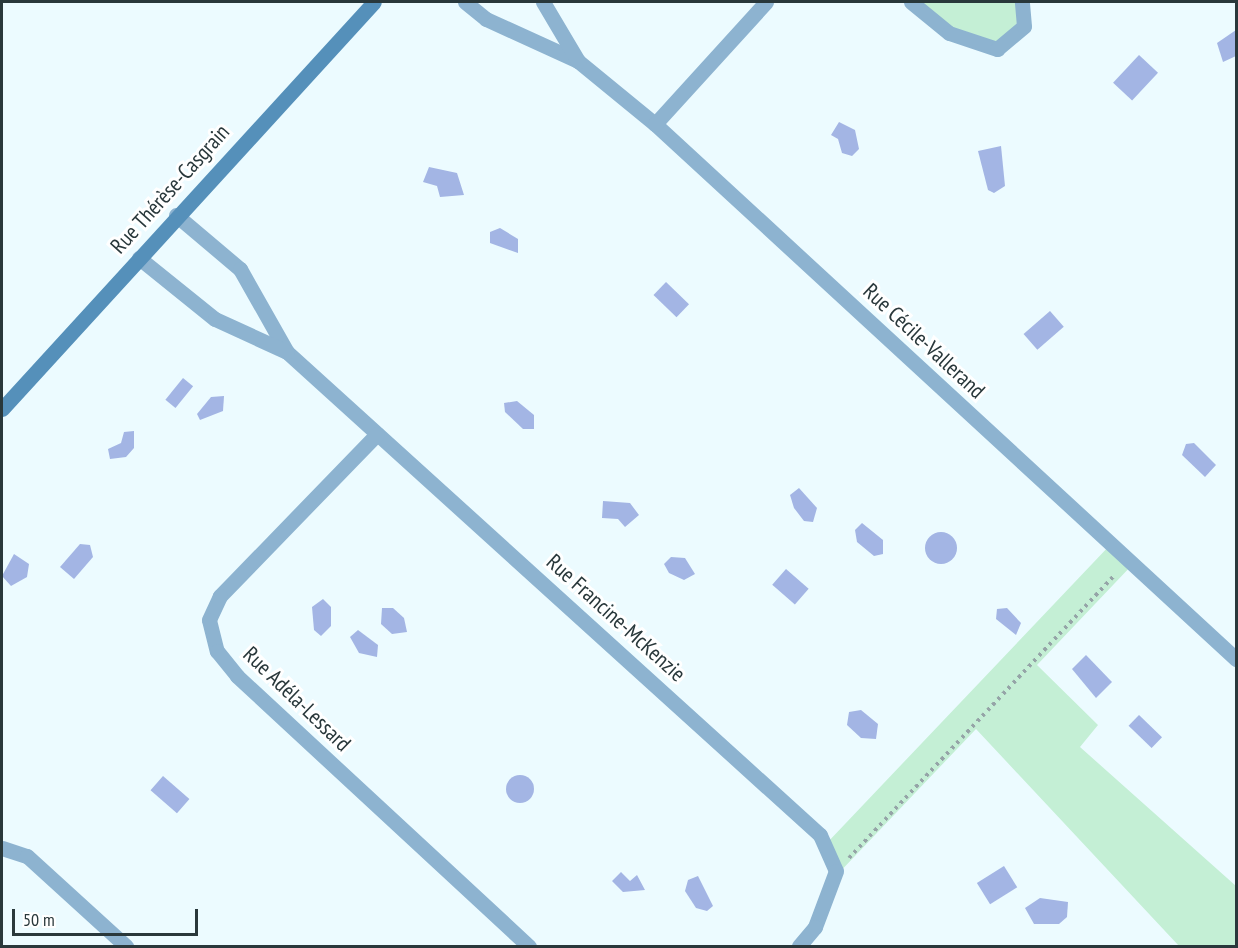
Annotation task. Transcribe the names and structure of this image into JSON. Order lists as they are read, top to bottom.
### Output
{
  "streets": {
    "street": [
      "Rue Thérèse-Casgrain",
      "Rue Cécile-Vallerand",
      "Rue Francine-McKenzie",
      "Rue Adéla-Lessard"
    ]
  },
  "crossings": [
    ["Rue Thérèse-Casgrain", "Rue Francine-McKenzie"],
    ["Rue Francine-McKenzie", "Rue Adéla-Lessard"]
  ],
  "scale_bar": "50 m"
}
